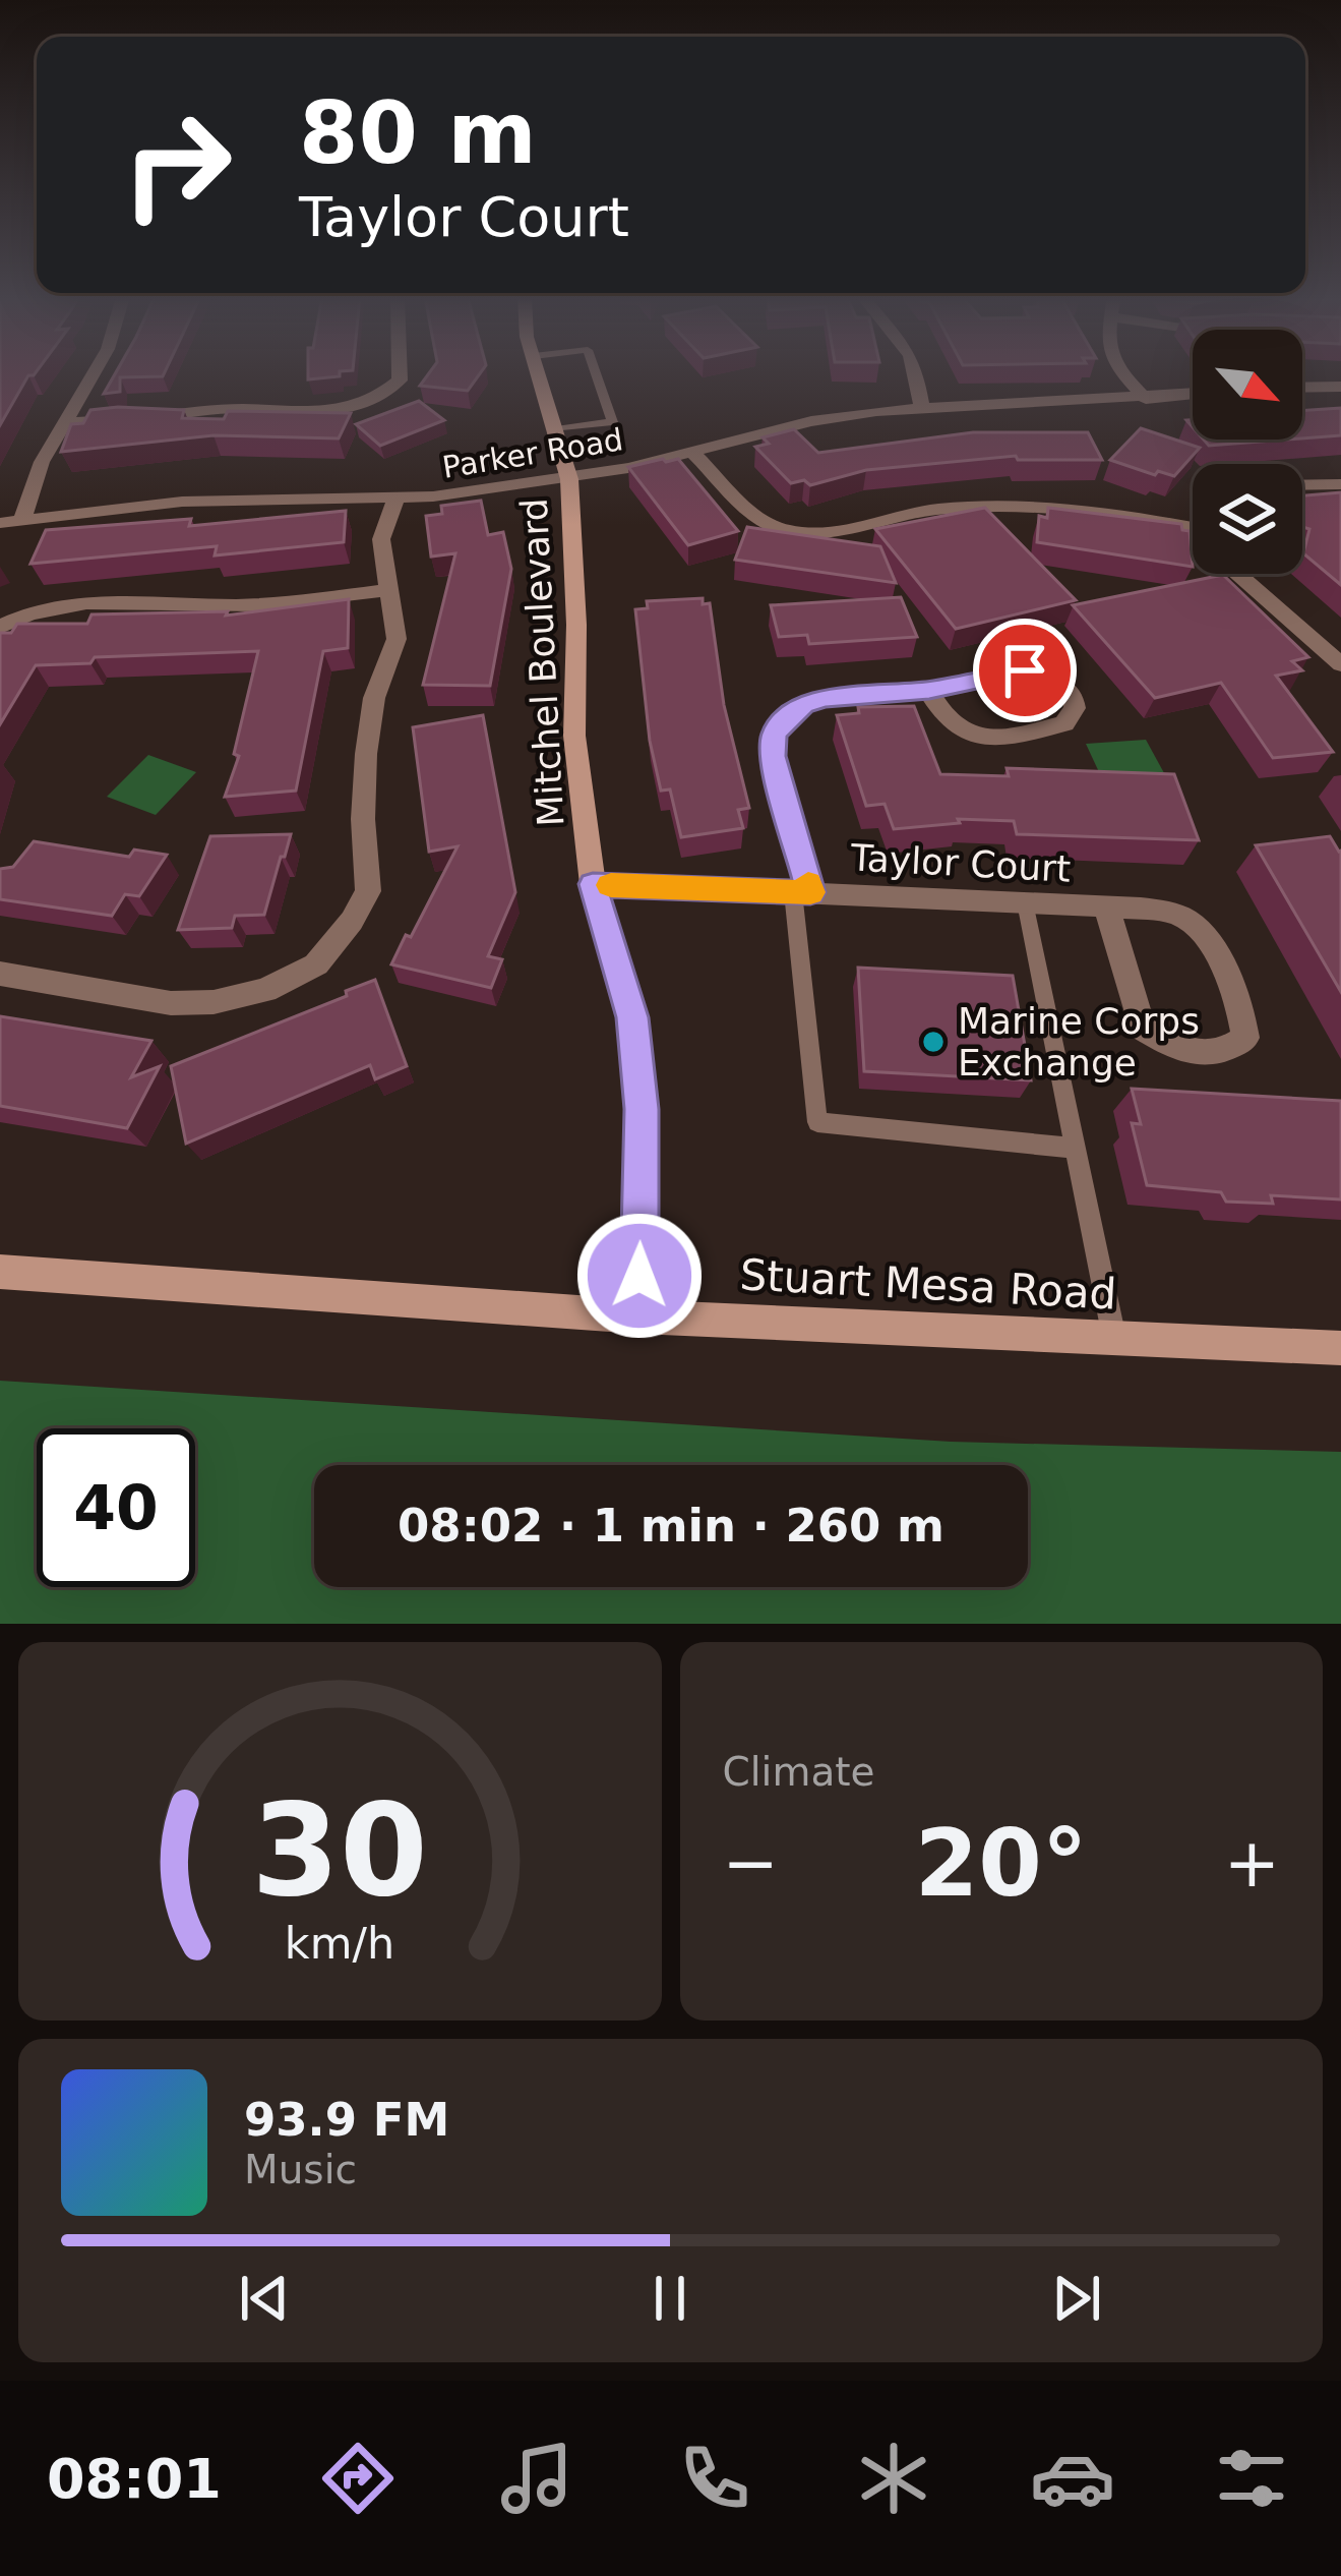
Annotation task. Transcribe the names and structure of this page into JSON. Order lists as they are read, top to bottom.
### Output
{
  "streets": {
    "street": [
      "Parker Road",
      "Mitchel Boulevard",
      "Taylor Court",
      "Stuart Mesa Road"
    ]
  },
  "crossings": [
    ["Parker Road", "Mitchel Boulevard"],
    ["Mitchel Boulevard", "Taylor Court"],
    ["Mitchel Boulevard", "Stuart Mesa Road"]
  ],
  "places": ["Marine Corps Exchange"],
  "north": "bottom right",
  "page": {
    "turn": ["80 m", "Taylor Court"],
    "limit": "40",
    "trip": "08:02 · 1 min · 260 m",
    "tile": "Climate",
    "heat": ["−", "20°", "+"],
    "song": ["93.9 FM", "Music"],
    "tabs": "08:01",
    "gauge": ["30", "km/h"]
  }
}
